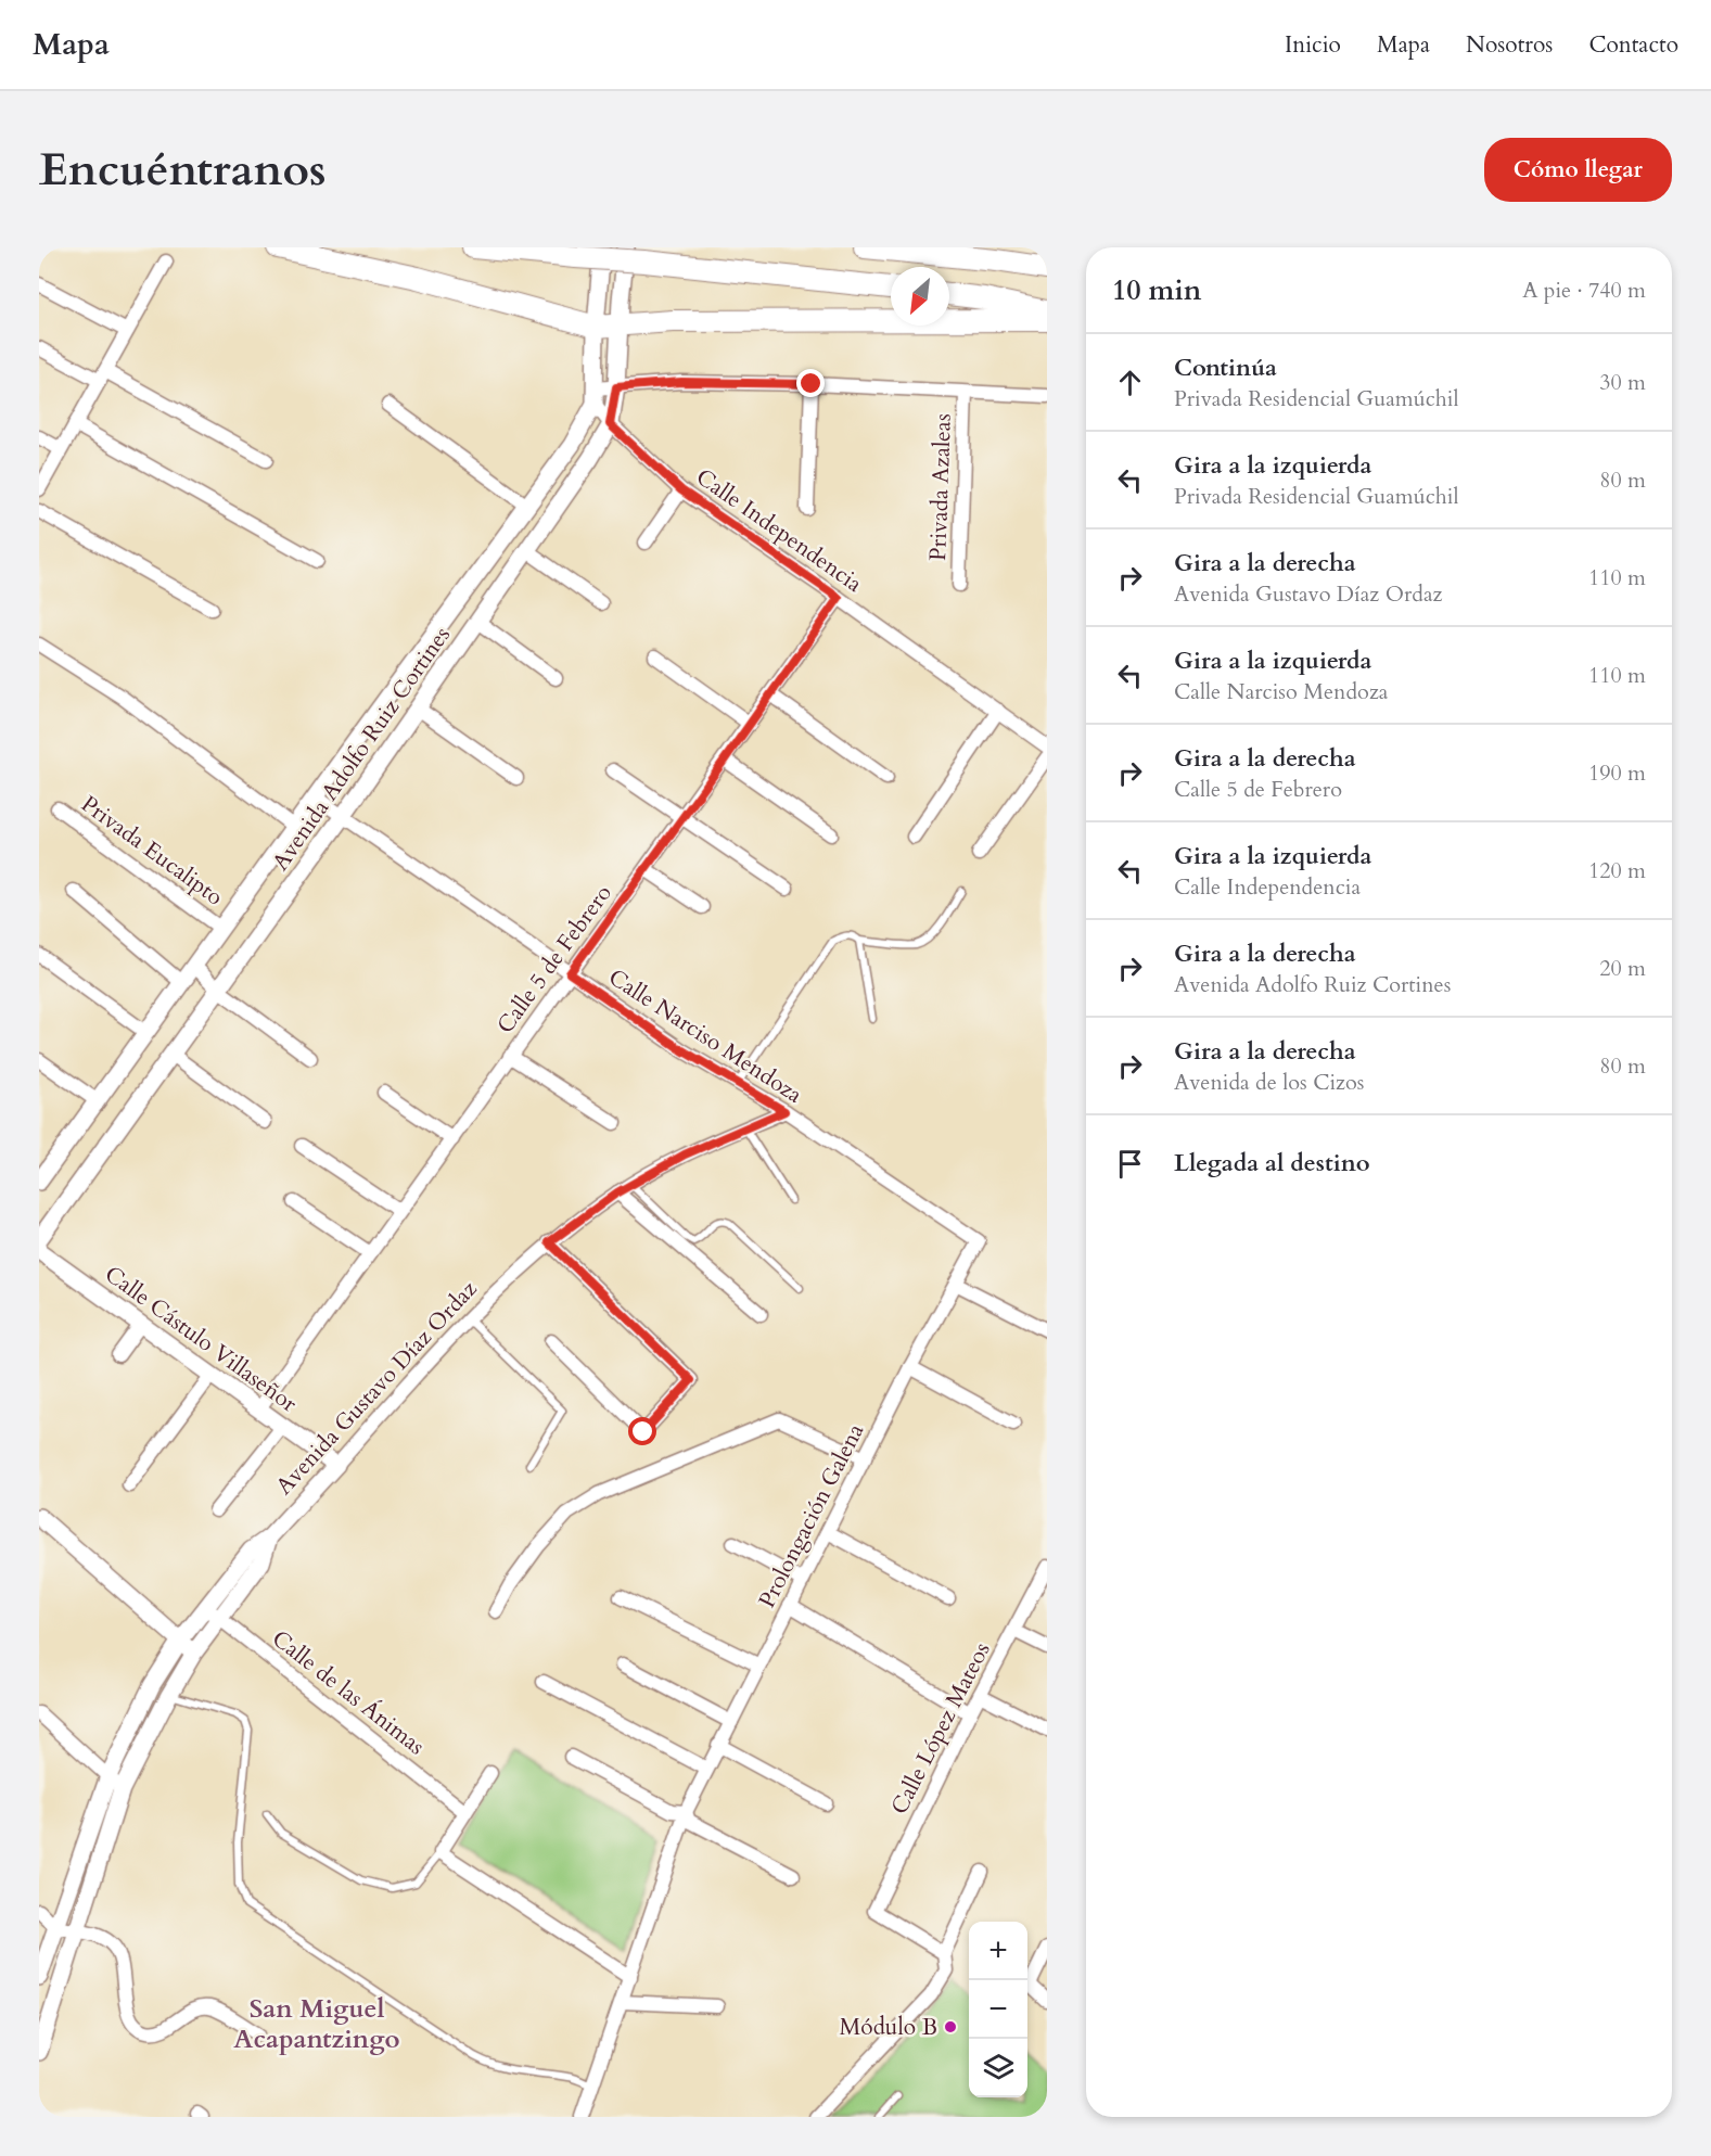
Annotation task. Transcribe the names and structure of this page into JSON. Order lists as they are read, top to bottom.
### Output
{
  "streets": {
    "street": [
      "Privada Azaleas",
      "Calle Independencia",
      "Avenida Adolfo Ruiz Cortines",
      "Privada Eucalipto",
      "Calle 5 de Febrero",
      "Calle Narciso Mendoza",
      "Calle Cástulo Villaseñor",
      "Avenida Gustavo Díaz Ordaz",
      "Prolongación Galena",
      "Calle de las Ánimas",
      "Calle López Mateos"
    ]
  },
  "crossings": [
    ["Calle Independencia", "Avenida Adolfo Ruiz Cortines"],
    ["Calle Independencia", "Calle 5 de Febrero"],
    ["Avenida Adolfo Ruiz Cortines", "Privada Eucalipto"],
    ["Avenida Adolfo Ruiz Cortines", "Calle Narciso Mendoza"],
    ["Calle 5 de Febrero", "Calle Narciso Mendoza"],
    ["Calle 5 de Febrero", "Calle Cástulo Villaseñor"],
    ["Calle Narciso Mendoza", "Avenida Gustavo Díaz Ordaz"],
    ["Calle Narciso Mendoza", "Prolongación Galena"],
    ["Calle Cástulo Villaseñor", "Avenida Gustavo Díaz Ordaz"],
    ["Avenida Gustavo Díaz Ordaz", "Calle de las Ánimas"]
  ],
  "districts": ["San Miguel Acapantzingo"],
  "places": ["Módulo B"],
  "north": "bottom left",
  "page": {
    "header": "Mapa",
    "nav": [
      "Inicio",
      "Mapa",
      "Nosotros",
      "Contacto"
    ],
    "buttons": "Cómo llegar",
    "title": "Encuéntranos",
    "heading": ["10 min", "A pie · 740 m"],
    "list": [
      ["Continúa", "Privada Residencial Guamúchil", "30 m"],
      ["Gira a la izquierda", "Privada Residencial Guamúchil", "80 m"],
      ["Gira a la derecha", "Avenida Gustavo Díaz Ordaz", "110 m"],
      ["Gira a la izquierda", "Calle Narciso Mendoza", "110 m"],
      ["Gira a la derecha", "Calle 5 de Febrero", "190 m"],
      ["Gira a la izquierda", "Calle Independencia", "120 m"],
      ["Gira a la derecha", "Avenida Adolfo Ruiz Cortines", "20 m"],
      ["Gira a la derecha", "Avenida de los Cizos", "80 m"],
      "Llegada al destino"
    ],
    "map_buttons": ["+", "−"]
  }
}
